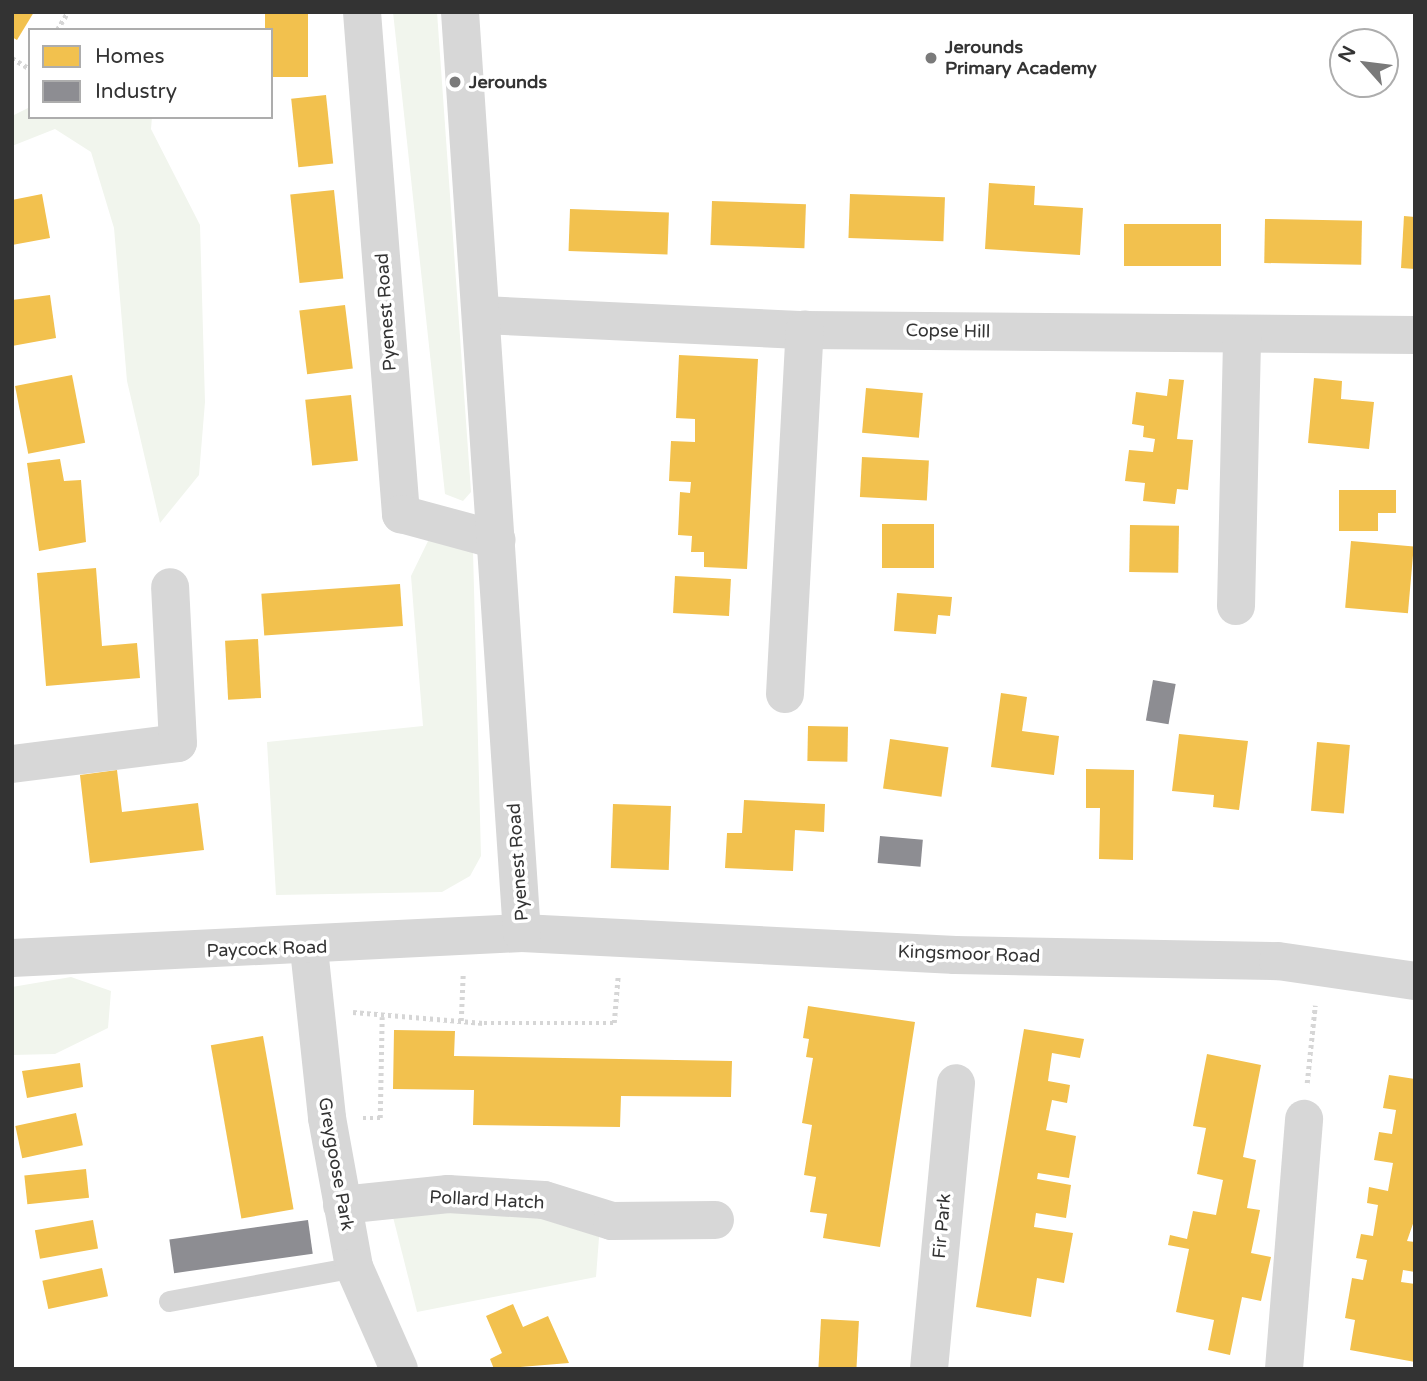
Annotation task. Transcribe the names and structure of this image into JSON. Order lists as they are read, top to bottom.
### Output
{
  "streets": {
    "street": [
      "Pyenest Road",
      "Copse Hill",
      "Paycock Road",
      "Kingsmoor Road",
      "Greygoose Park",
      "Pollard Hatch",
      "Fir Park"
    ]
  },
  "crossings": [
    ["Pyenest Road", "Copse Hill"],
    ["Pyenest Road", "Paycock Road"],
    ["Pyenest Road", "Kingsmoor Road"],
    ["Paycock Road", "Kingsmoor Road"],
    ["Paycock Road", "Greygoose Park"],
    ["Greygoose Park", "Pollard Hatch"]
  ],
  "places": ["Jerounds Primary Academy", "Jerounds"],
  "legend": ["Homes", "Industry"],
  "north": "top left"
}
